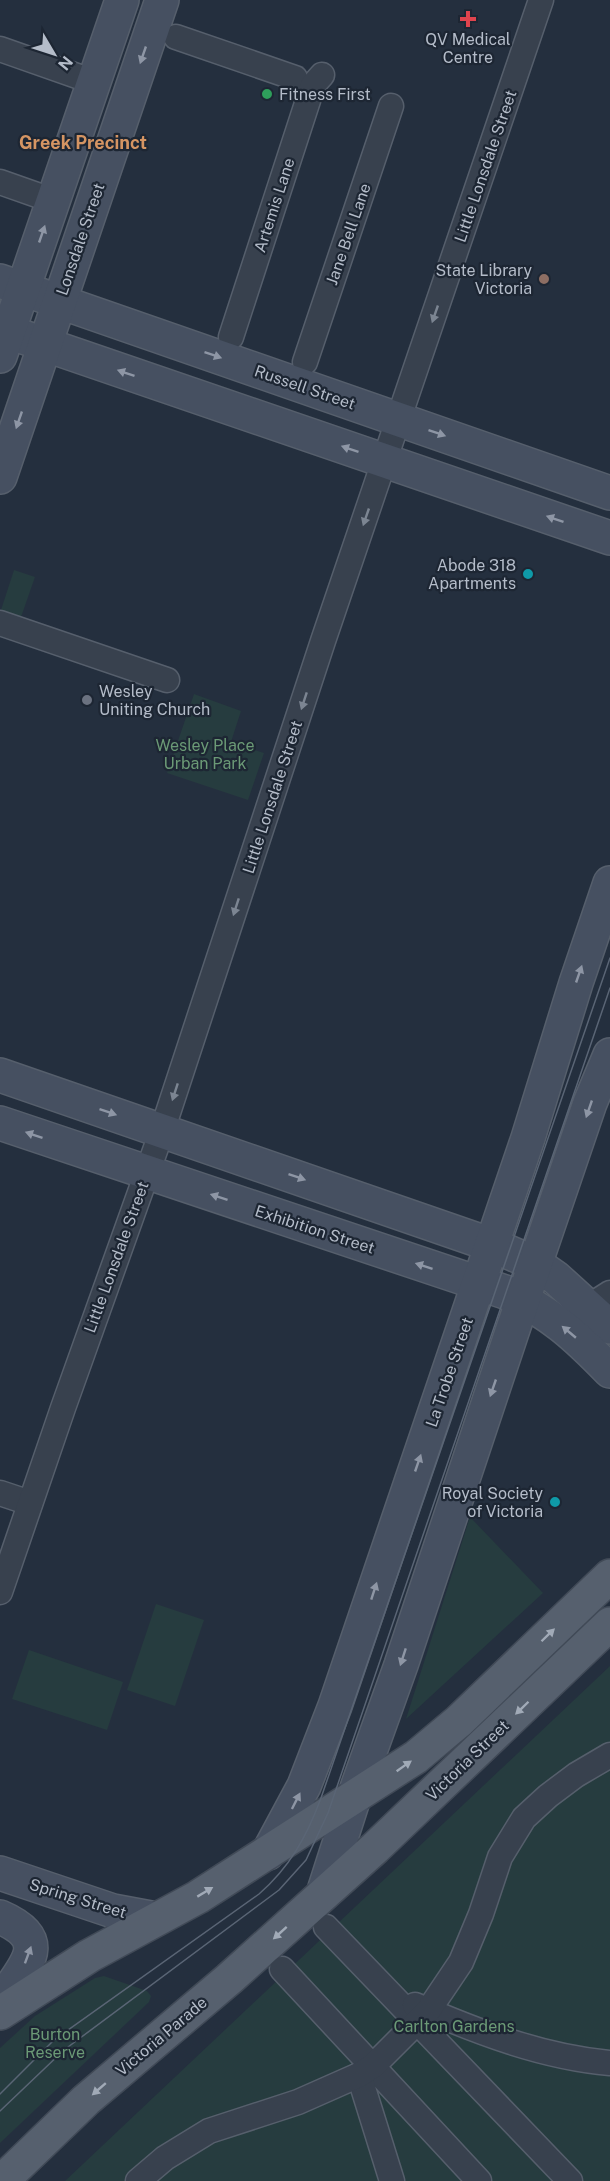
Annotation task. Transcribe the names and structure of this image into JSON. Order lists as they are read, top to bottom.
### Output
{
  "streets": {
    "main road": ["Victoria Street", "Victoria Parade"],
    "street": [
      "Little Lonsdale Street",
      "Artemis Lane",
      "Jane Bell Lane",
      "Lonsdale Street",
      "Russell Street",
      "Exhibition Street",
      "La Trobe Street",
      "Spring Street"
    ]
  },
  "crossings": [
    ["Little Lonsdale Street", "Russell Street"],
    ["Little Lonsdale Street", "Exhibition Street"],
    ["Lonsdale Street", "Russell Street"],
    ["Exhibition Street", "La Trobe Street"],
    ["Victoria Street", "Victoria Parade"]
  ],
  "one_way": ["Little Lonsdale Street"],
  "districts": ["Greek Precinct"],
  "parks": ["Wesley Place Urban Park", "Carlton Gardens", "Burton Reserve"],
  "places": {
    "health": ["QV Medical Centre"],
    "other": [
      "Fitness First",
      "State Library Victoria",
      "Abode 318 Apartments",
      "Wesley Uniting Church",
      "Royal Society of Victoria"
    ]
  },
  "north": "bottom right"
}
